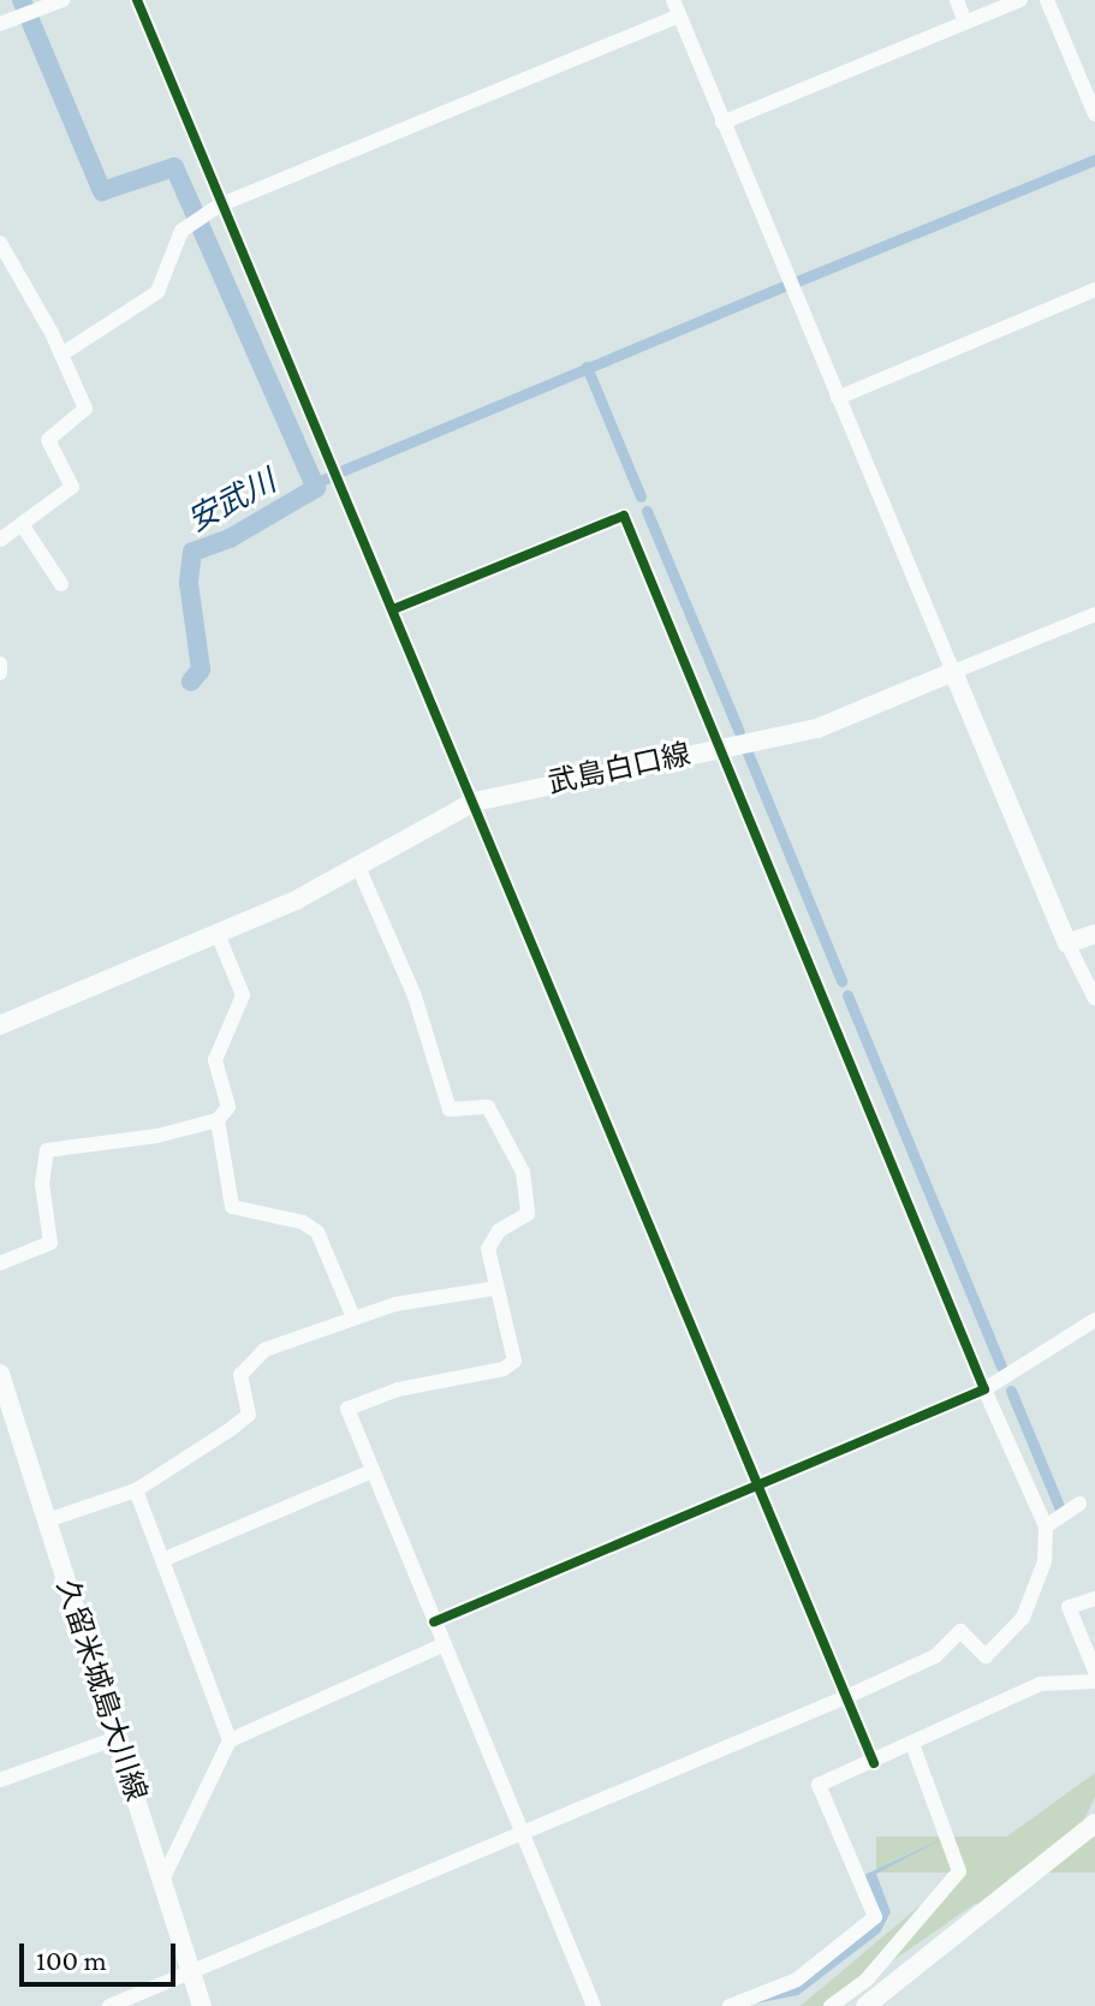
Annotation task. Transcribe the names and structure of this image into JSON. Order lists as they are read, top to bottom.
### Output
{
  "streets": {
    "main road": ["武島白口線", "久留米城島大川線"]
  },
  "water": ["安武川"],
  "scale_bar": "100 m"
}
